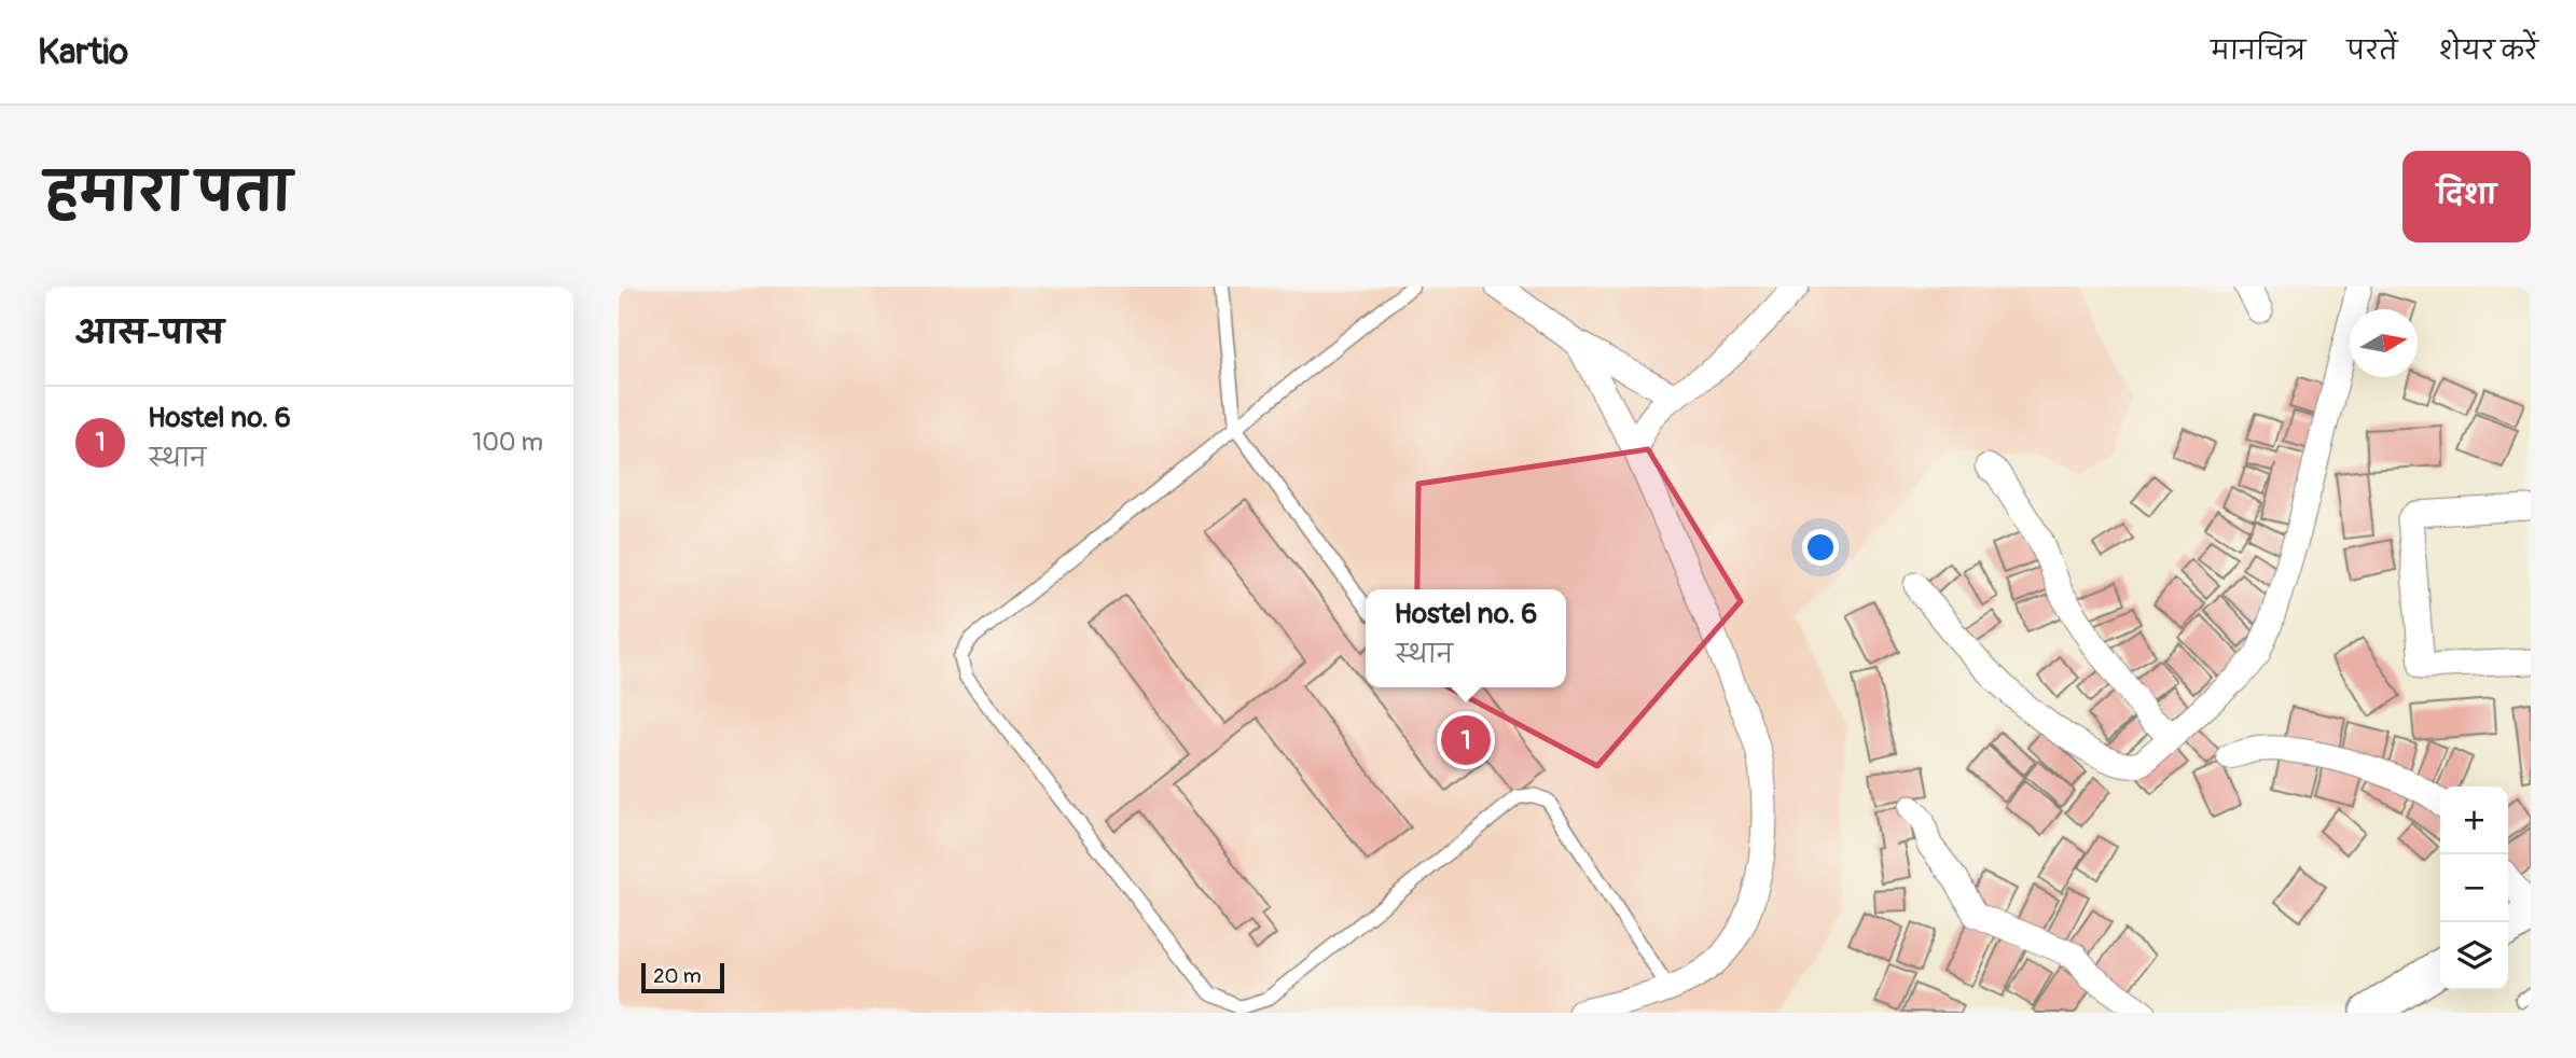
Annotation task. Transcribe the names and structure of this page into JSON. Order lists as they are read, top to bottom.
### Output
{
  "scale_bar": "20 m",
  "north": "right",
  "page": {
    "header": "Kartio",
    "nav": ["मानचित्र", "परतें", "शेयर करें"],
    "title": "हमारा पता",
    "buttons": "दिशा",
    "heading": "आस-पास",
    "list": [
      {
        "mark": "1",
        "name": "Hostel no. 6",
        "note": "स्थान",
        "value": "100 m"
      }
    ],
    "popup": ["Hostel no. 6", "स्थान"],
    "pins": "1",
    "map_buttons": ["+", "−"],
    "scale": "20 m"
  }
}
